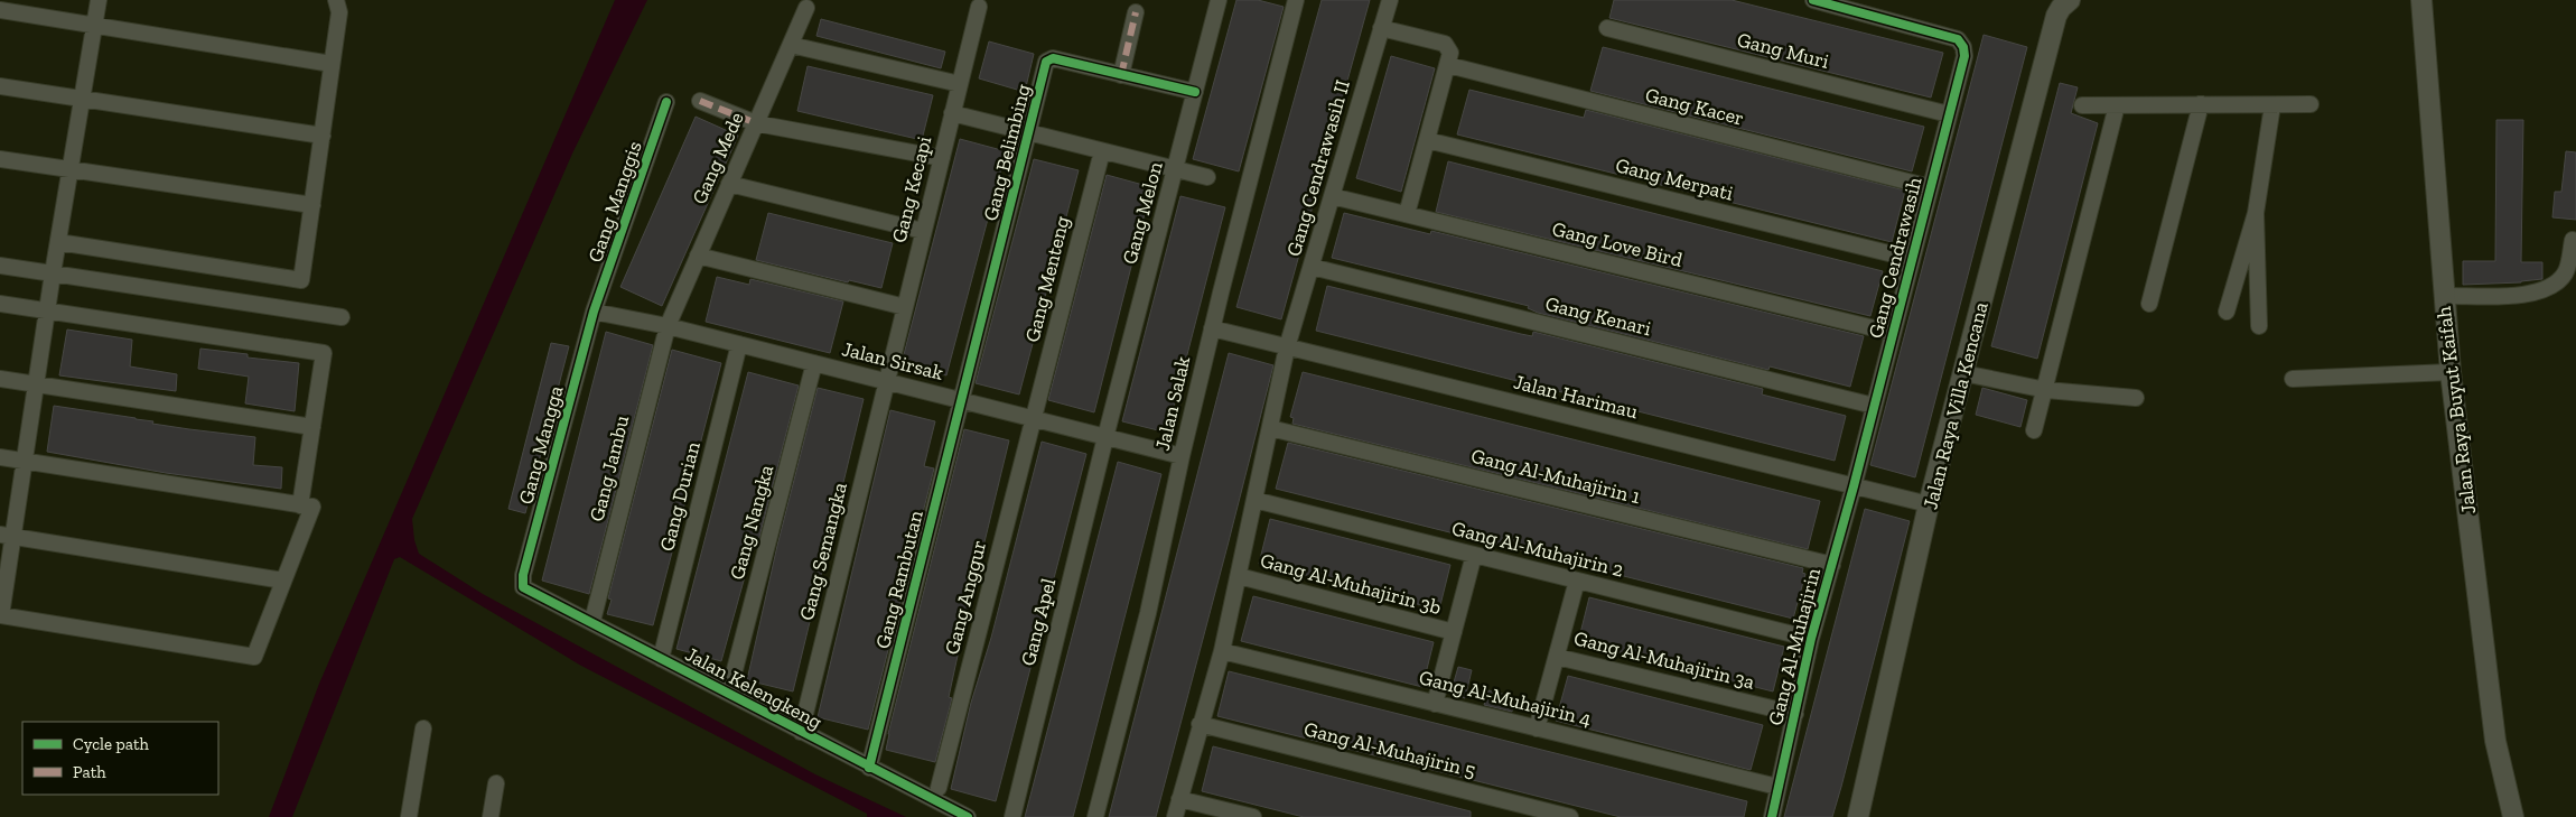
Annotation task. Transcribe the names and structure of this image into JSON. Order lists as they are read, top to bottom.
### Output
{
  "streets": {
    "street": [
      "Gang Muri",
      "Gang Kacer",
      "Gang Belimbing",
      "Gang Mede",
      "Gang Cendrawasih II",
      "Gang Merpati",
      "Gang Kecapi",
      "Gang Manggis",
      "Gang Melon",
      "Gang Love Bird",
      "Gang Cendrawasih",
      "Gang Menteng",
      "Gang Kenari",
      "Jalan Sirsak",
      "Jalan Harimau",
      "Jalan Salak",
      "Jalan Raya Villa Kencana",
      "Jalan Raya Buyut Kaifah",
      "Gang Mangga",
      "Gang Jambu",
      "Gang Al-Muhajirin 1",
      "Gang Durian",
      "Gang Nangka",
      "Gang Al-Muhajirin 2",
      "Gang Semangka",
      "Gang Rambutan",
      "Gang Al-Muhajirin 3b",
      "Gang Anggur",
      "Gang Apel",
      "Gang Al-Muhajirin",
      "Gang Al-Muhajirin 3a",
      "Jalan Kelengkeng",
      "Gang Al-Muhajirin 4",
      "Gang Al-Muhajirin 5"
    ]
  },
  "crossings": [
    ["Gang Muri", "Gang Cendrawasih"],
    ["Gang Kacer", "Gang Cendrawasih"],
    ["Gang Belimbing", "Gang Melon"],
    ["Gang Belimbing", "Jalan Sirsak"],
    ["Gang Belimbing", "Gang Rambutan"],
    ["Gang Mede", "Jalan Sirsak"],
    ["Gang Mede", "Gang Jambu"],
    ["Gang Cendrawasih II", "Gang Love Bird"],
    ["Gang Cendrawasih II", "Gang Kenari"],
    ["Gang Cendrawasih II", "Jalan Harimau"],
    ["Gang Cendrawasih II", "Gang Al-Muhajirin 1"],
    ["Gang Cendrawasih II", "Gang Al-Muhajirin 2"],
    ["Gang Cendrawasih II", "Gang Al-Muhajirin 3b"],
    ["Gang Cendrawasih II", "Gang Al-Muhajirin 4"],
    ["Gang Cendrawasih II", "Gang Al-Muhajirin 5"],
    ["Gang Merpati", "Gang Cendrawasih"],
    ["Gang Kecapi", "Jalan Sirsak"],
    ["Gang Kecapi", "Gang Semangka"],
    ["Gang Manggis", "Jalan Sirsak"],
    ["Gang Manggis", "Gang Mangga"],
    ["Gang Melon", "Jalan Sirsak"],
    ["Gang Melon", "Gang Apel"],
    ["Gang Love Bird", "Gang Cendrawasih"],
    ["Gang Cendrawasih", "Gang Kenari"],
    ["Gang Cendrawasih", "Jalan Harimau"],
    ["Gang Cendrawasih", "Gang Al-Muhajirin"],
    ["Gang Menteng", "Jalan Sirsak"],
    ["Gang Menteng", "Gang Anggur"],
    ["Jalan Sirsak", "Jalan Salak"],
    ["Jalan Sirsak", "Gang Mangga"],
    ["Jalan Sirsak", "Gang Jambu"],
    ["Jalan Sirsak", "Gang Durian"],
    ["Jalan Sirsak", "Gang Nangka"],
    ["Jalan Sirsak", "Gang Semangka"],
    ["Jalan Sirsak", "Gang Rambutan"],
    ["Jalan Sirsak", "Gang Anggur"],
    ["Jalan Sirsak", "Gang Apel"],
    ["Jalan Harimau", "Jalan Salak"],
    ["Jalan Harimau", "Jalan Raya Villa Kencana"],
    ["Jalan Harimau", "Gang Al-Muhajirin"],
    ["Gang Mangga", "Jalan Kelengkeng"],
    ["Gang Jambu", "Jalan Kelengkeng"],
    ["Gang Al-Muhajirin 1", "Gang Al-Muhajirin"],
    ["Gang Durian", "Jalan Kelengkeng"],
    ["Gang Nangka", "Jalan Kelengkeng"],
    ["Gang Al-Muhajirin 2", "Gang Al-Muhajirin"],
    ["Gang Semangka", "Jalan Kelengkeng"],
    ["Gang Rambutan", "Jalan Kelengkeng"],
    ["Gang Al-Muhajirin", "Gang Al-Muhajirin 3a"],
    ["Gang Al-Muhajirin", "Gang Al-Muhajirin 4"]
  ],
  "legend": ["Cycle path", "Path"]
}
